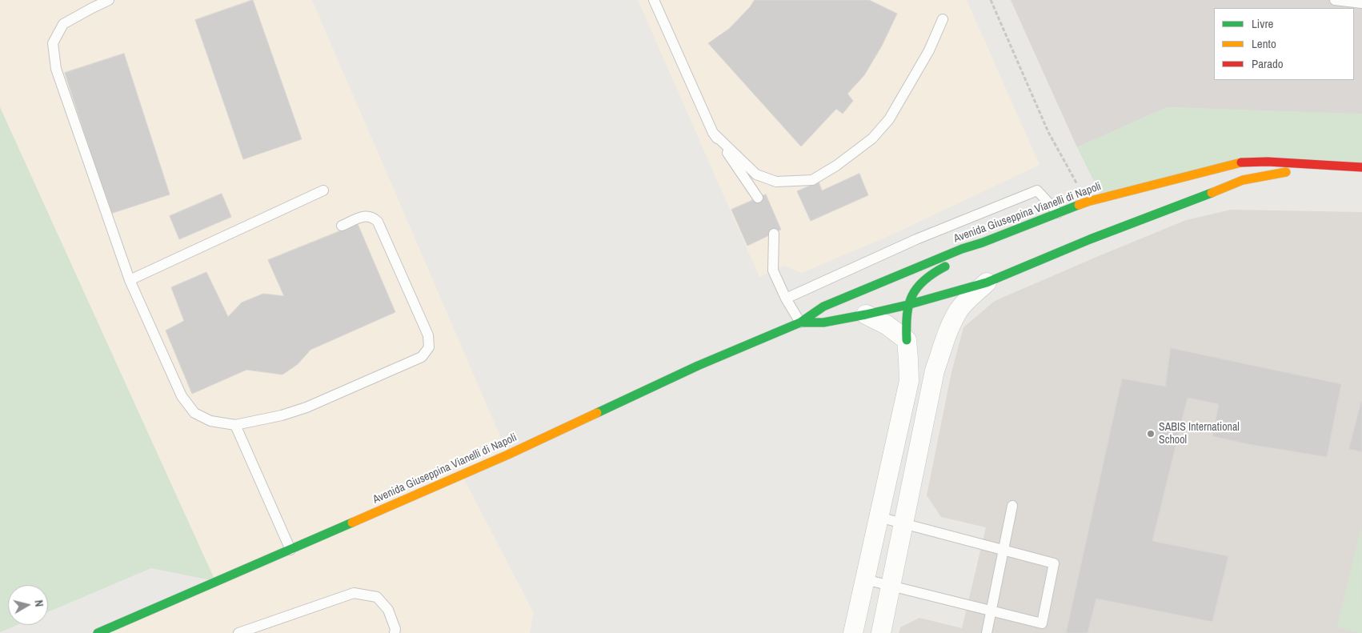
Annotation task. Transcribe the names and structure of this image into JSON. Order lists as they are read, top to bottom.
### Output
{
  "streets": {
    "main road": ["Avenida Giuseppina Vianelli di Napoli"]
  },
  "places": ["SABIS International School"],
  "legend": ["Livre", "Lento", "Parado"],
  "north": "right"
}
